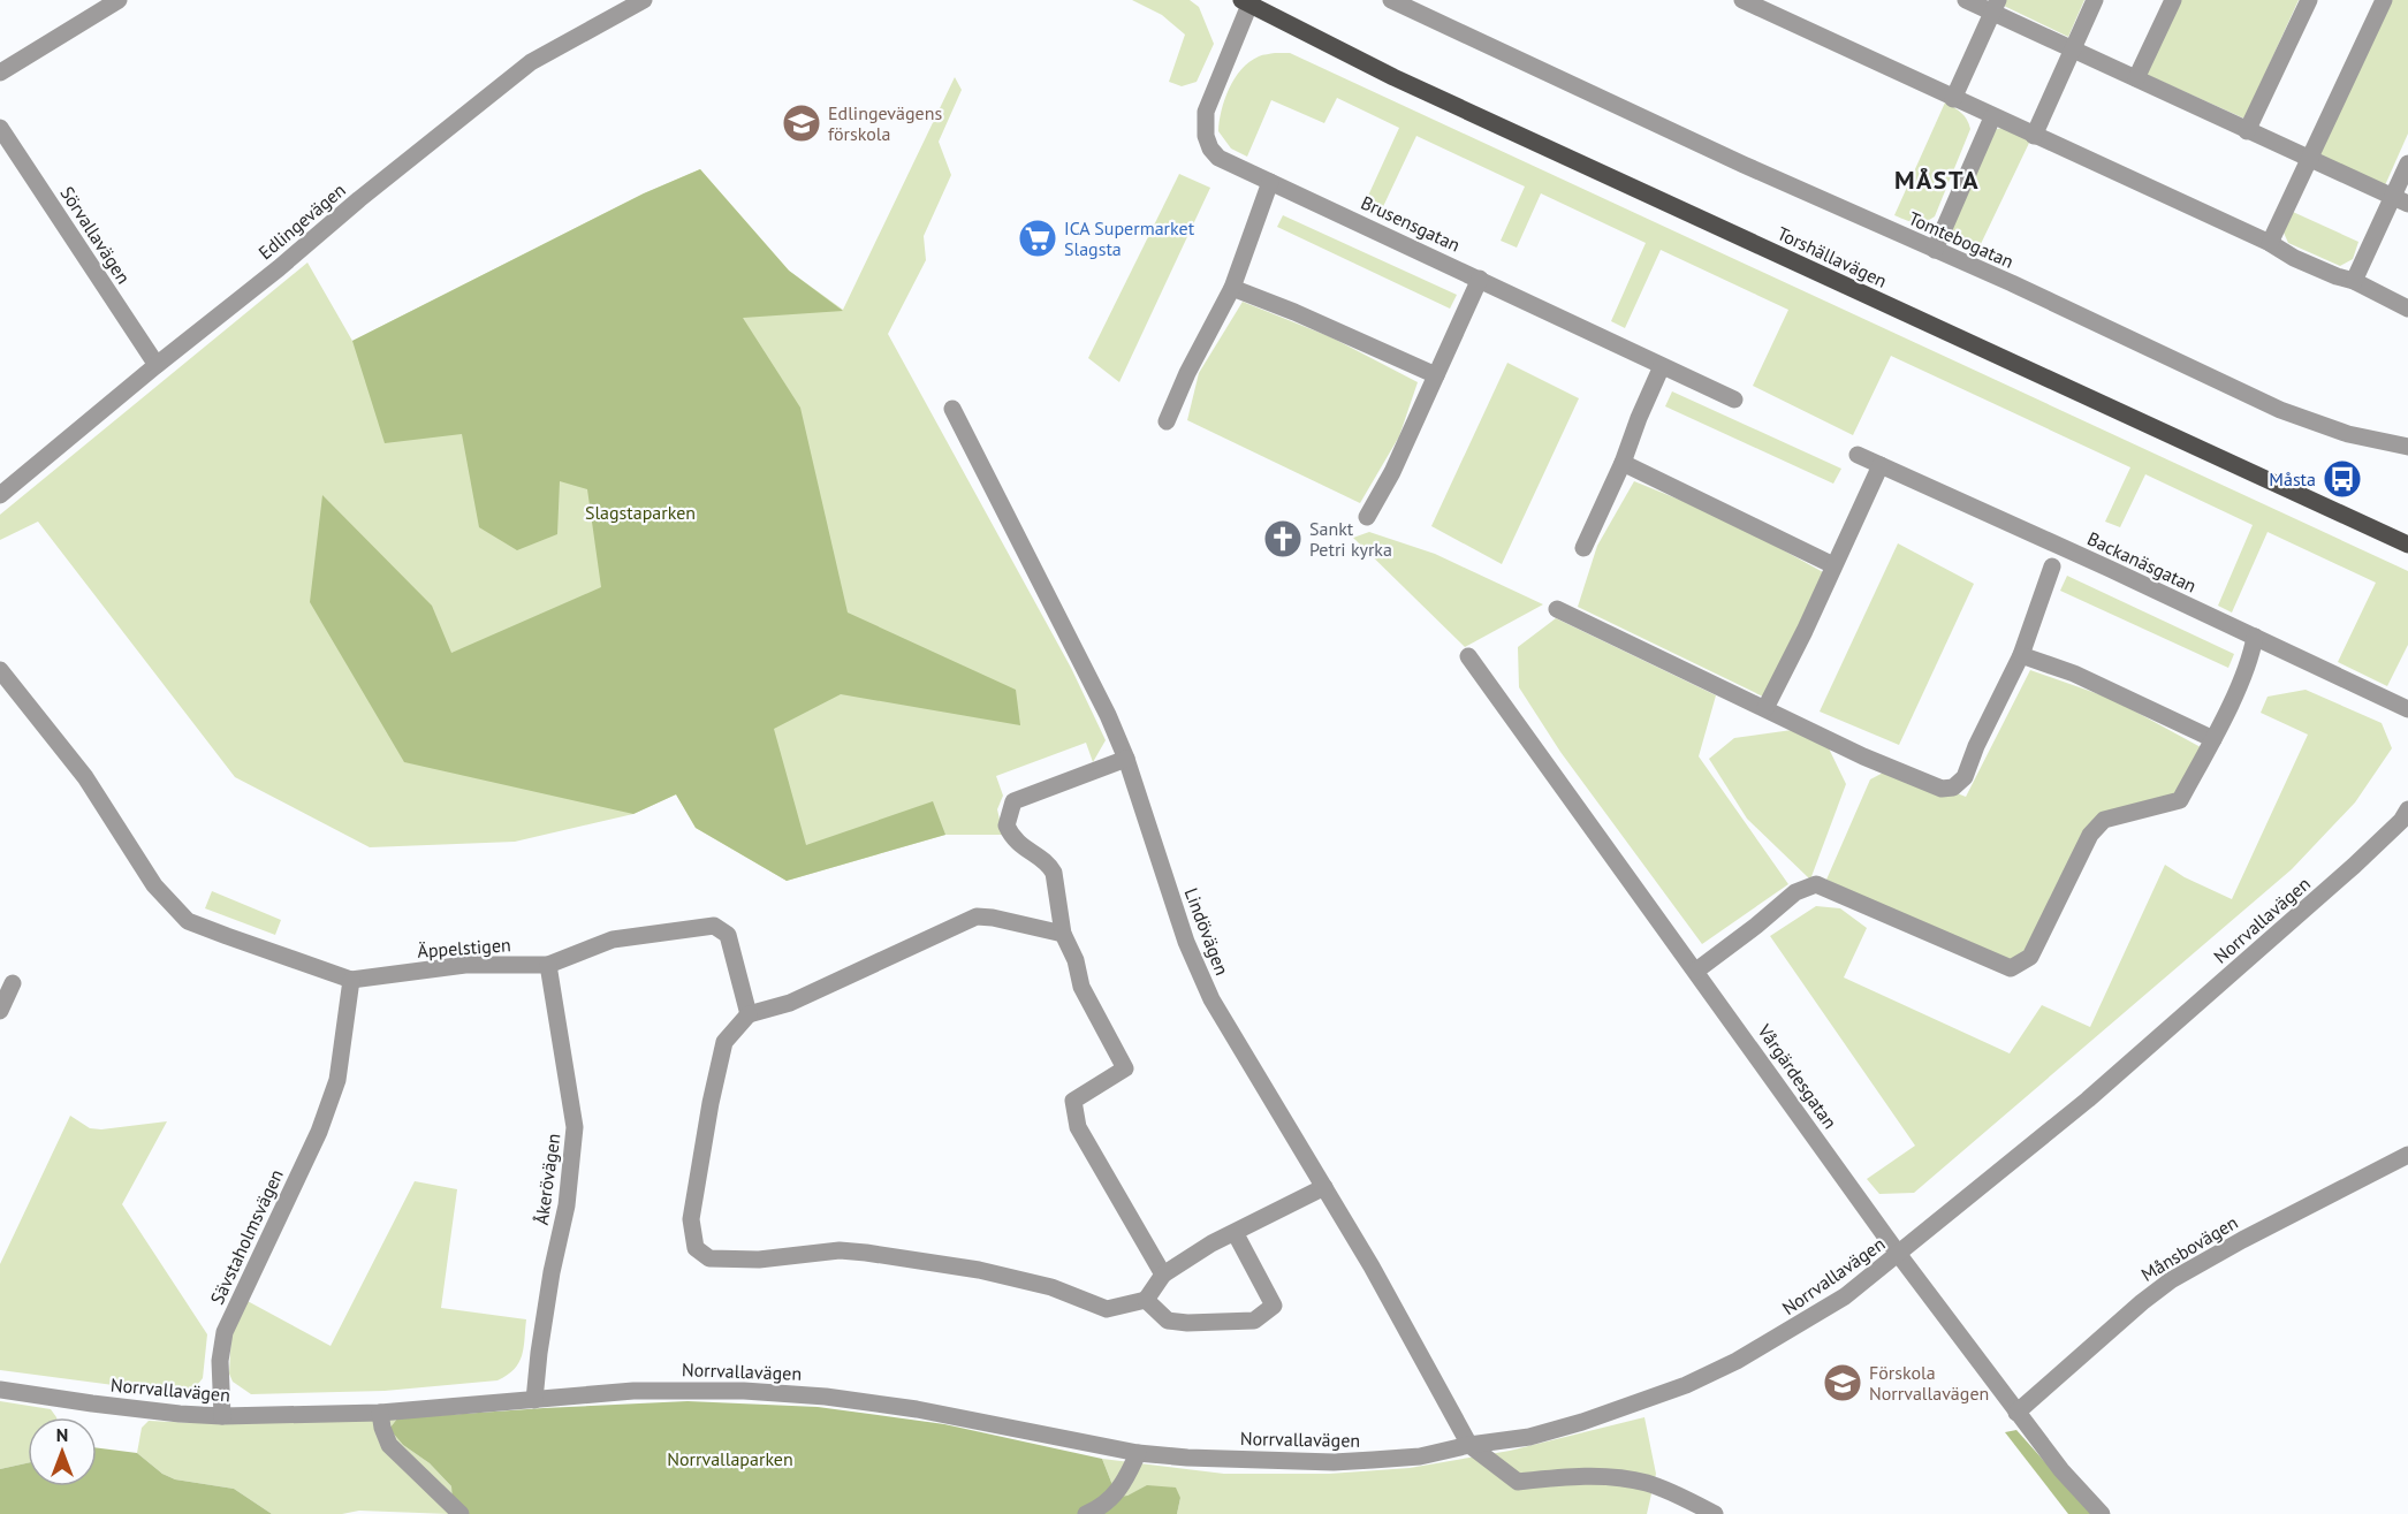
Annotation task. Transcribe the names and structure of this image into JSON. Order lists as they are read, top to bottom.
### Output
{
  "streets": {
    "main road": ["Torshällavägen"],
    "street": [
      "Edlingevägen",
      "Brusensgatan",
      "Sörvallavägen",
      "Tomtebogatan",
      "Backanäsgatan",
      "Norrvallavägen",
      "Lindövägen",
      "Äppelstigen",
      "Vårgärdesgatan",
      "Åkerövägen",
      "Sävstaholmsvägen",
      "Månsbovägen"
    ]
  },
  "crossings": [
    ["Edlingevägen", "Sörvallavägen"],
    ["Brusensgatan", "Torshällavägen"],
    ["Norrvallavägen", "Lindövägen"],
    ["Norrvallavägen", "Vårgärdesgatan"],
    ["Norrvallavägen", "Åkerövägen"],
    ["Norrvallavägen", "Sävstaholmsvägen"],
    ["Äppelstigen", "Åkerövägen"],
    ["Äppelstigen", "Sävstaholmsvägen"],
    ["Vårgärdesgatan", "Månsbovägen"]
  ],
  "districts": ["MÅSTA"],
  "parks": ["Slagstaparken", "Norrvallaparken"],
  "places": {
    "school or university": ["Edlingevägens förskola", "Förskola Norrvallavägen"],
    "supermarket": ["ICA Supermarket Slagsta"],
    "bus stop": ["Måsta"],
    "church": ["Sankt Petri kyrka"]
  },
  "north": "top"
}
